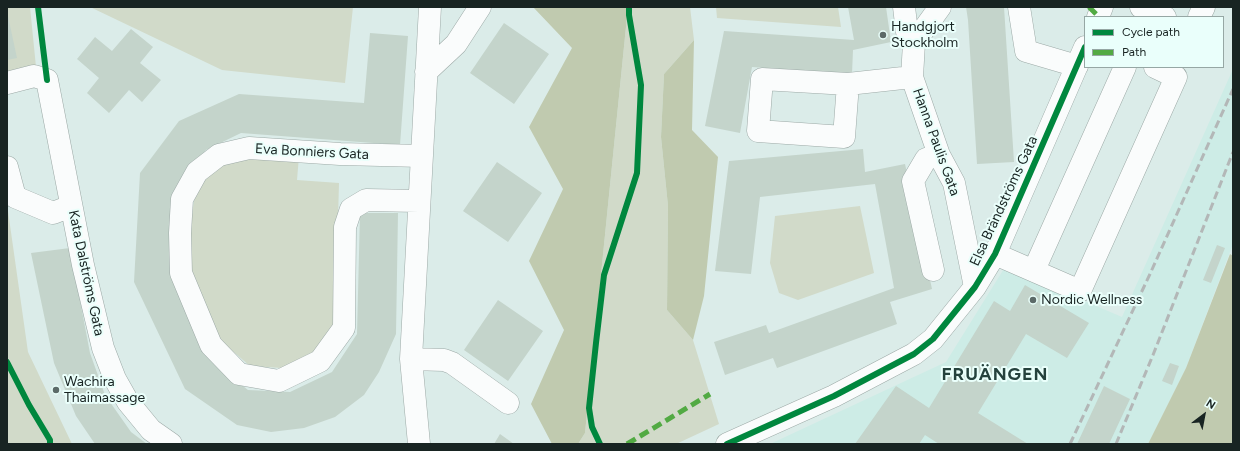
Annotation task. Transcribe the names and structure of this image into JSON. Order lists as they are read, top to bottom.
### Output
{
  "streets": {
    "street": [
      "Hanna Paulis Gata",
      "Eva Bonniers Gata",
      "Elsa Brändströms Gata",
      "Kata Dalströms Gata"
    ]
  },
  "crossings": [
    ["Hanna Paulis Gata", "Elsa Brändströms Gata"]
  ],
  "districts": ["FRUÄNGEN"],
  "places": ["Handgjort Stockholm", "Nordic Wellness", "Wachira Thaimassage"],
  "legend": ["Cycle path", "Path"],
  "north": "top right"
}
